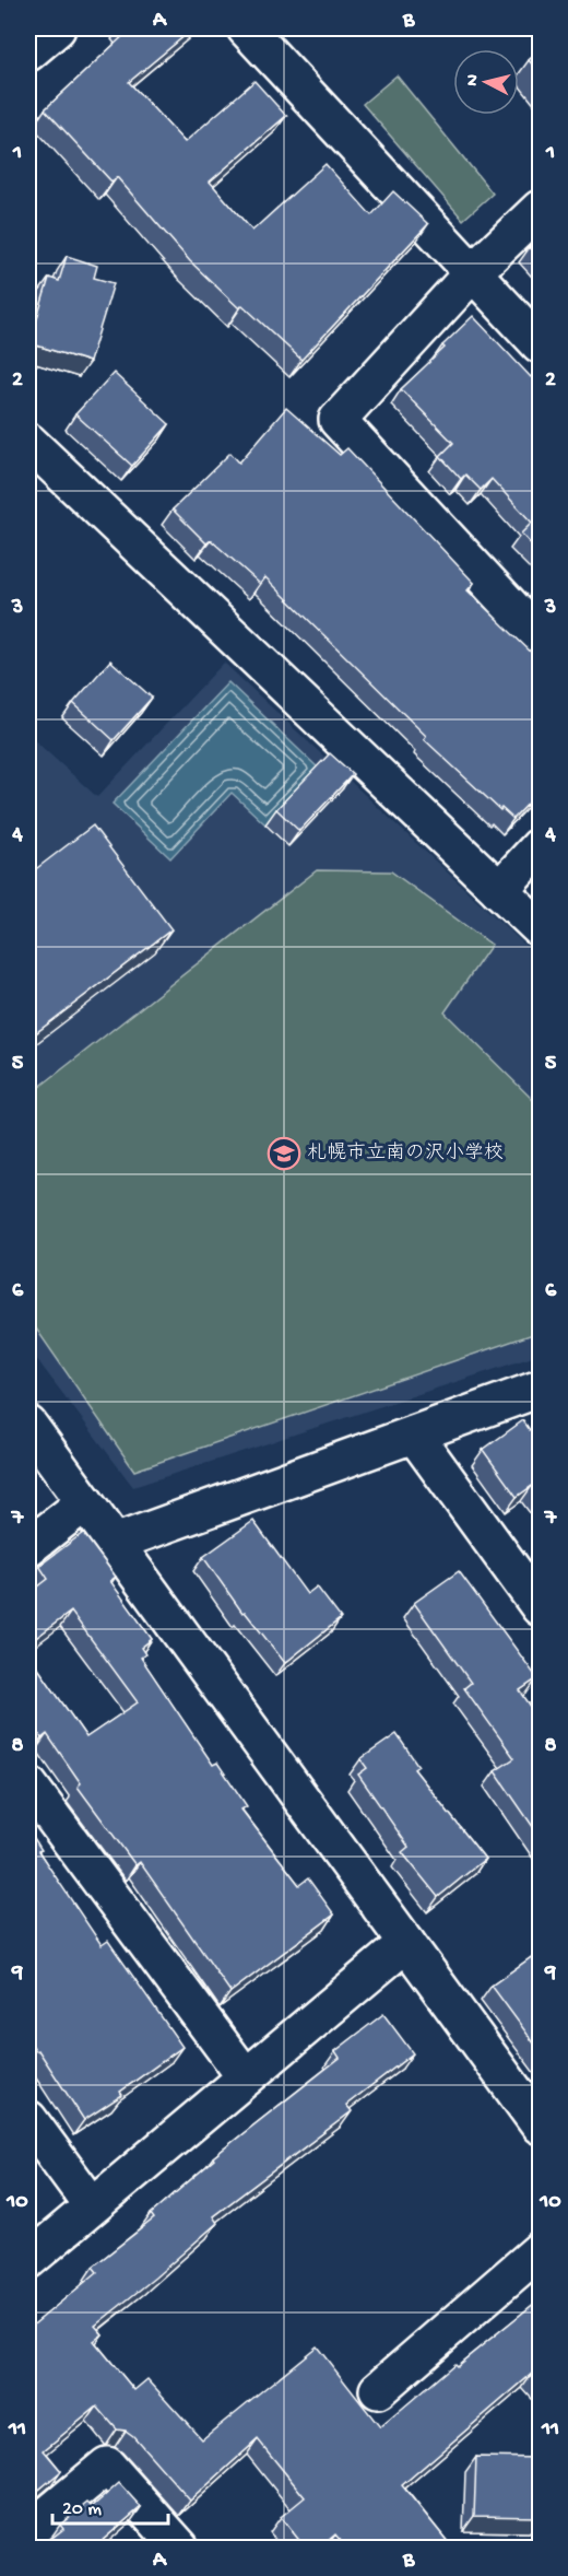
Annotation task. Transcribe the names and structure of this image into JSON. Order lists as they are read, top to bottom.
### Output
{
  "places": {
    "school or university": ["札幌市立南の沢小学校"]
  },
  "scale_bar": "20 m",
  "north": "left",
  "grid": {
    "columns": ["A", "B"],
    "rows": [
      "1",
      "2",
      "3",
      "4",
      "5",
      "6",
      "7",
      "8",
      "9",
      "10",
      "11"
    ]
  }
}
